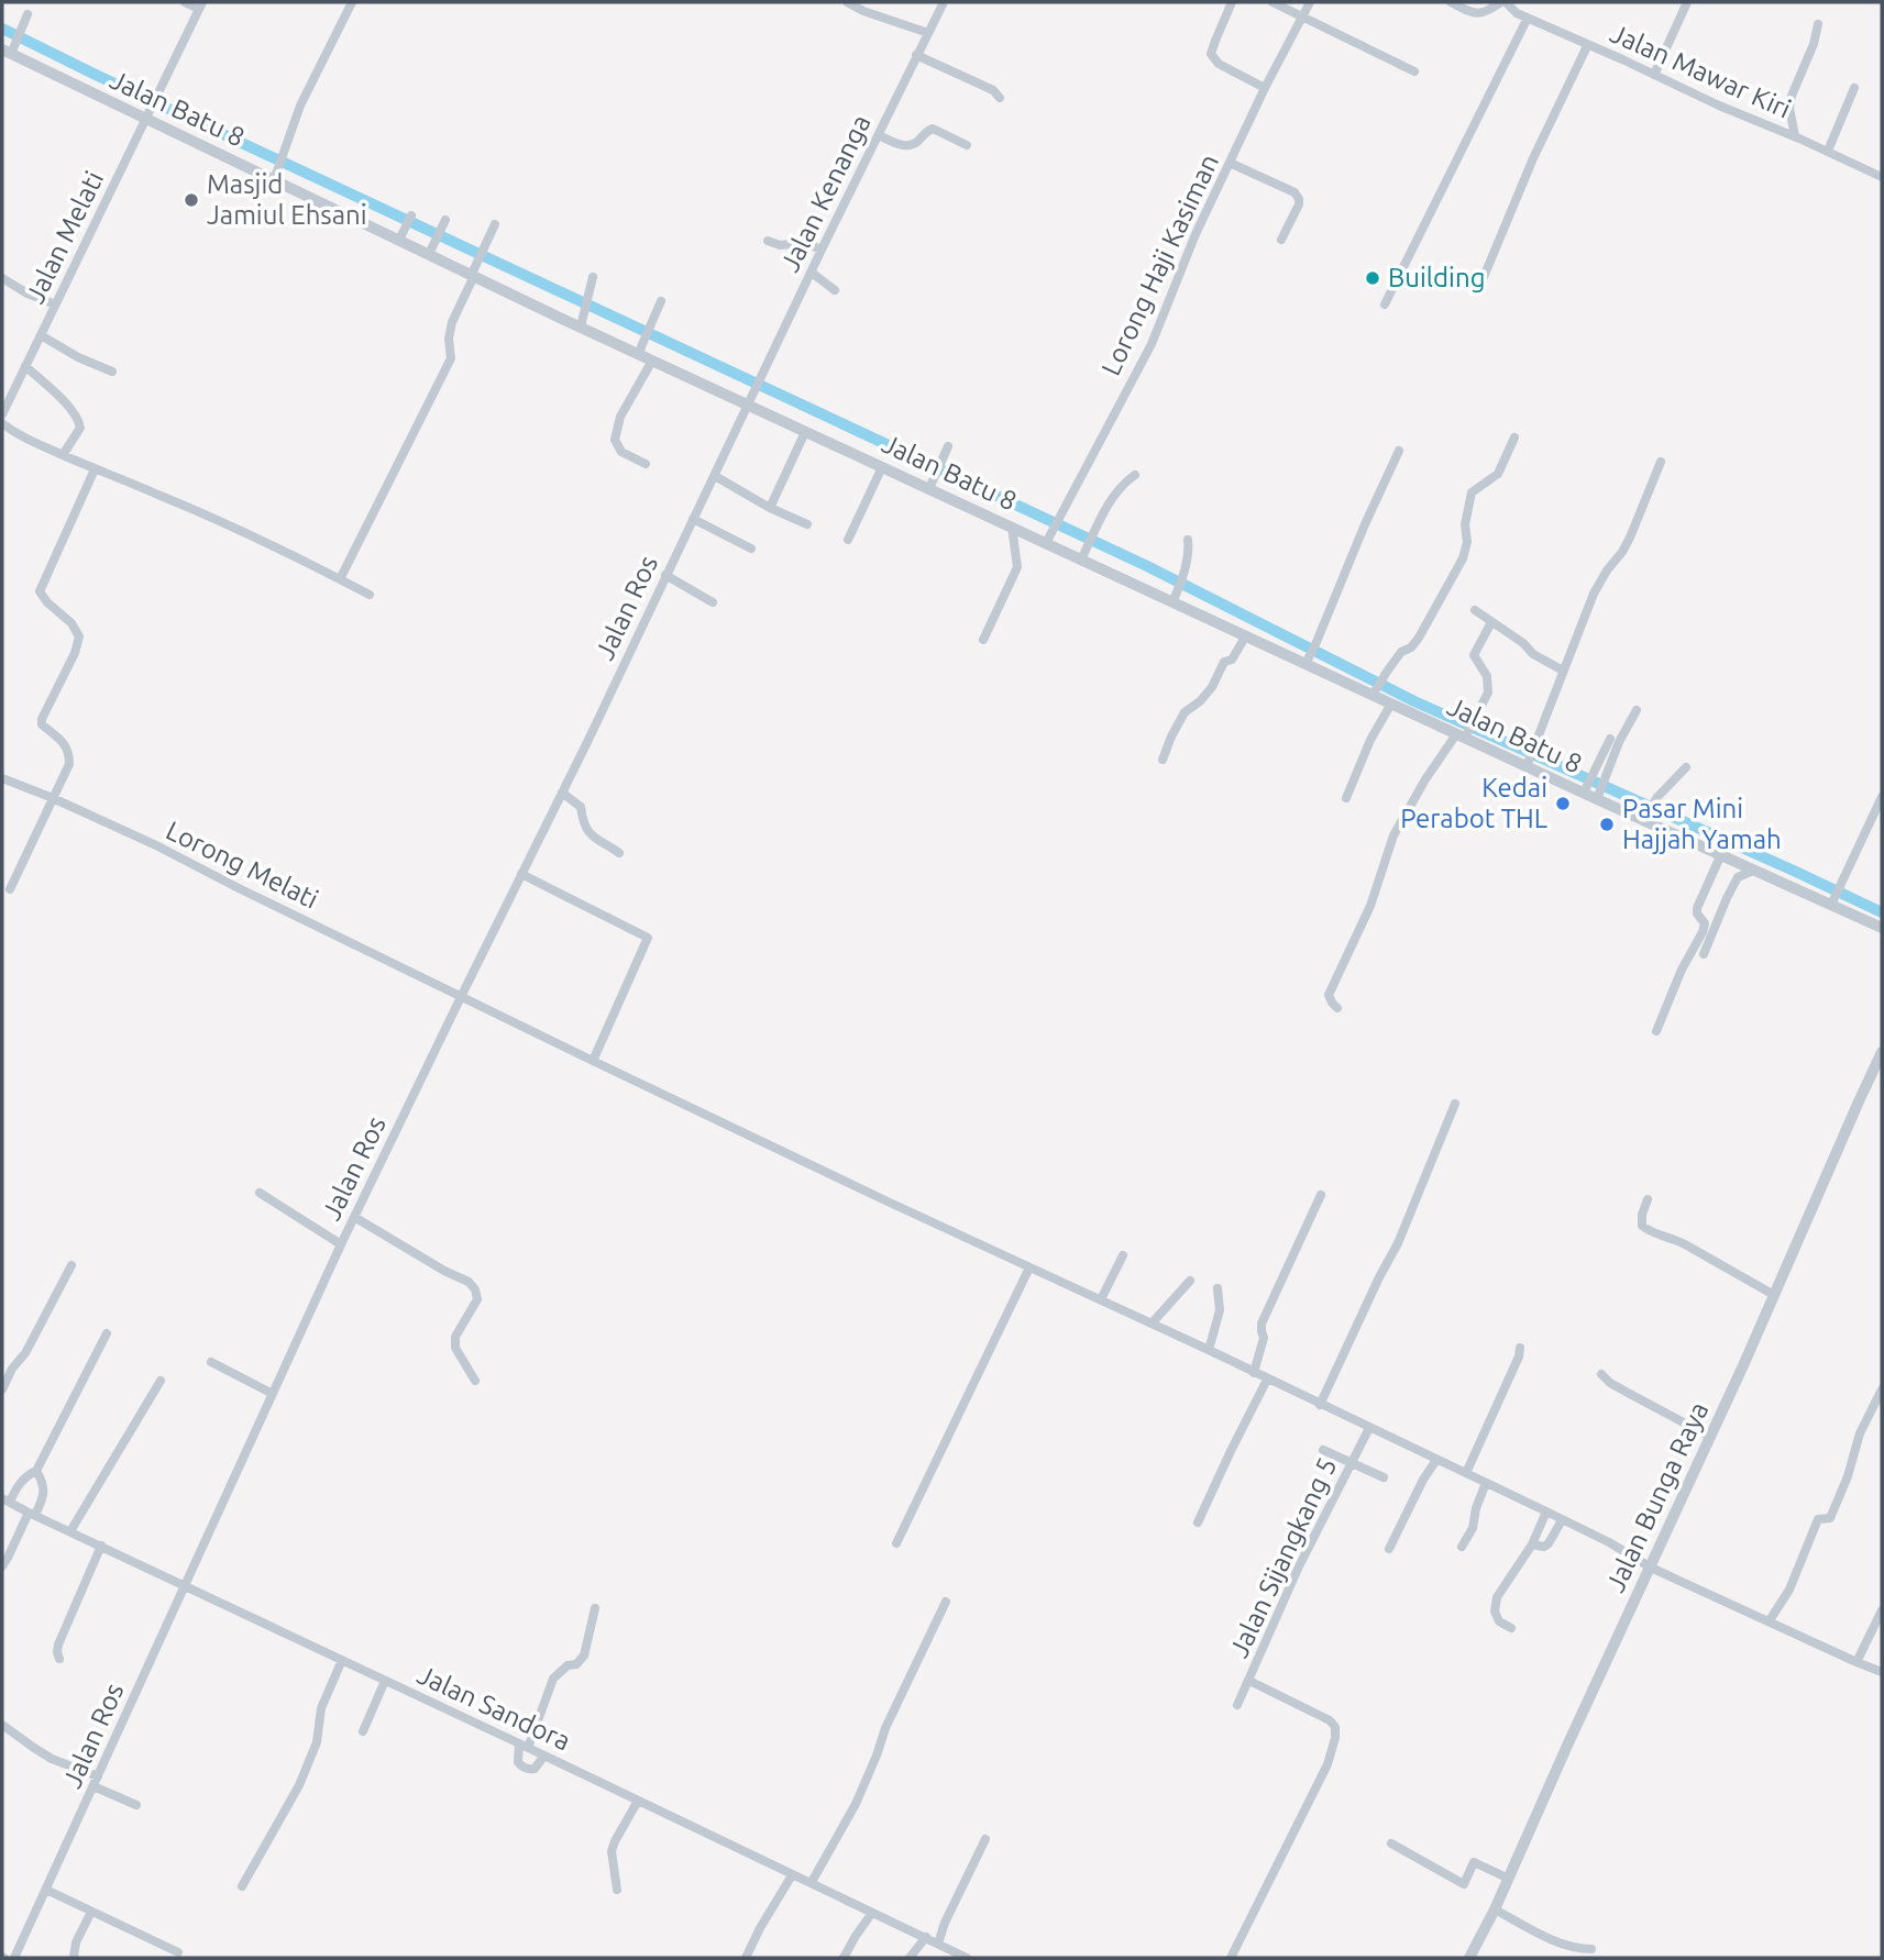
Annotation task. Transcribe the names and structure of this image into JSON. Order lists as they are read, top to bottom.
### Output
{
  "streets": {
    "street": [
      "Jalan Mawar Kiri",
      "Jalan Batu 8",
      "Jalan Kenanga",
      "Jalan Melati",
      "Lorong Haji Kasiman",
      "Jalan Ros",
      "Lorong Melati",
      "Jalan Bunga Raya",
      "Jalan Sijangkang 5",
      "Jalan Sandora"
    ]
  },
  "crossings": [
    ["Jalan Batu 8", "Jalan Kenanga"],
    ["Jalan Batu 8", "Jalan Melati"],
    ["Jalan Batu 8", "Lorong Haji Kasiman"],
    ["Jalan Batu 8", "Jalan Ros"],
    ["Jalan Kenanga", "Jalan Ros"],
    ["Jalan Ros", "Lorong Melati"],
    ["Jalan Ros", "Jalan Sandora"],
    ["Lorong Melati", "Jalan Bunga Raya"],
    ["Lorong Melati", "Jalan Sijangkang 5"]
  ],
  "places": [
    "Masjid Jamiul Ehsani",
    "Building",
    "Kedai Perabot THL",
    "Pasar Mini Hajjah Yamah"
  ]
}
